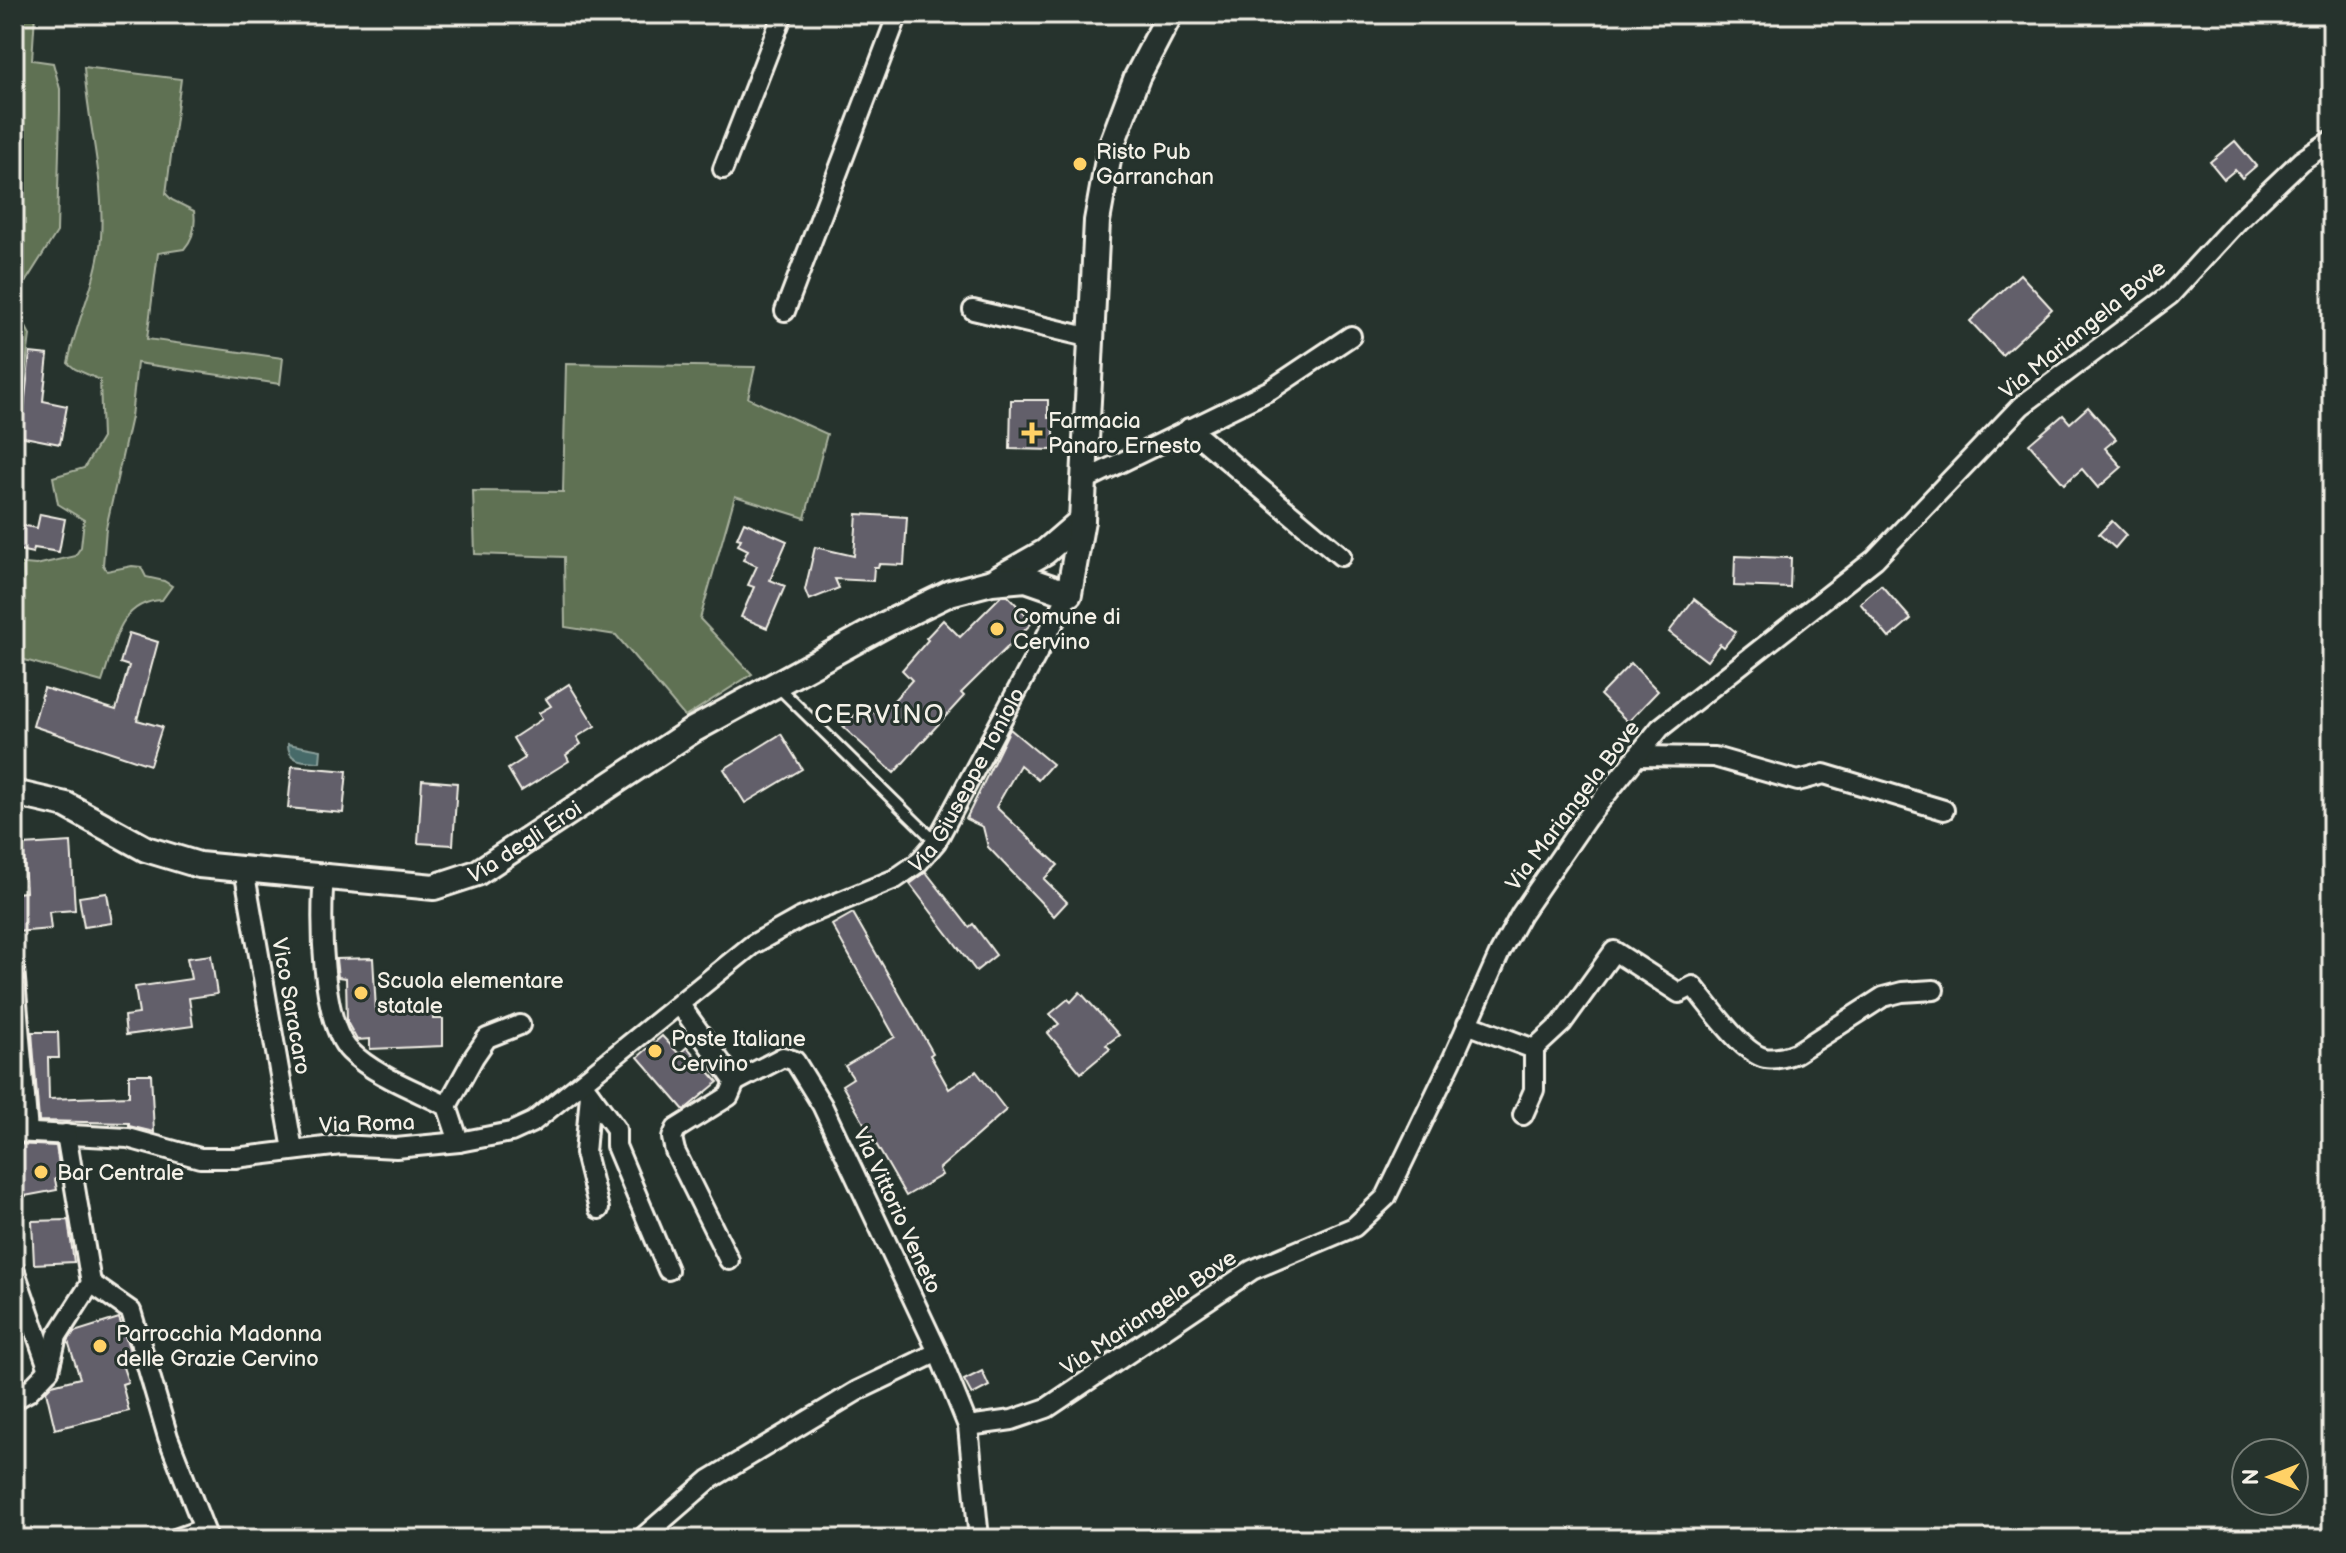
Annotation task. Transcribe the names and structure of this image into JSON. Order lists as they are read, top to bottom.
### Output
{
  "streets": {
    "street": [
      "Via Mariangela Bove",
      "Via Giuseppe Toniolo",
      "Via degli Eroi",
      "Vico Saracaro",
      "Via Roma",
      "Via Vittorio Veneto"
    ]
  },
  "crossings": [
    ["Via Mariangela Bove", "Via Vittorio Veneto"],
    ["Via Giuseppe Toniolo", "Via degli Eroi"],
    ["Via Giuseppe Toniolo", "Via Roma"],
    ["Via degli Eroi", "Vico Saracaro"],
    ["Vico Saracaro", "Via Roma"]
  ],
  "districts": ["CERVINO"],
  "places": {
    "other": [
      "Risto Pub Garranchan",
      "Comune di Cervino",
      "Scuola elementare statale",
      "Poste Italiane Cervino",
      "Bar Centrale",
      "Parrocchia Madonna delle Grazie Cervino"
    ],
    "health": ["Farmacia Panaro Ernesto"]
  },
  "north": "left"
}
